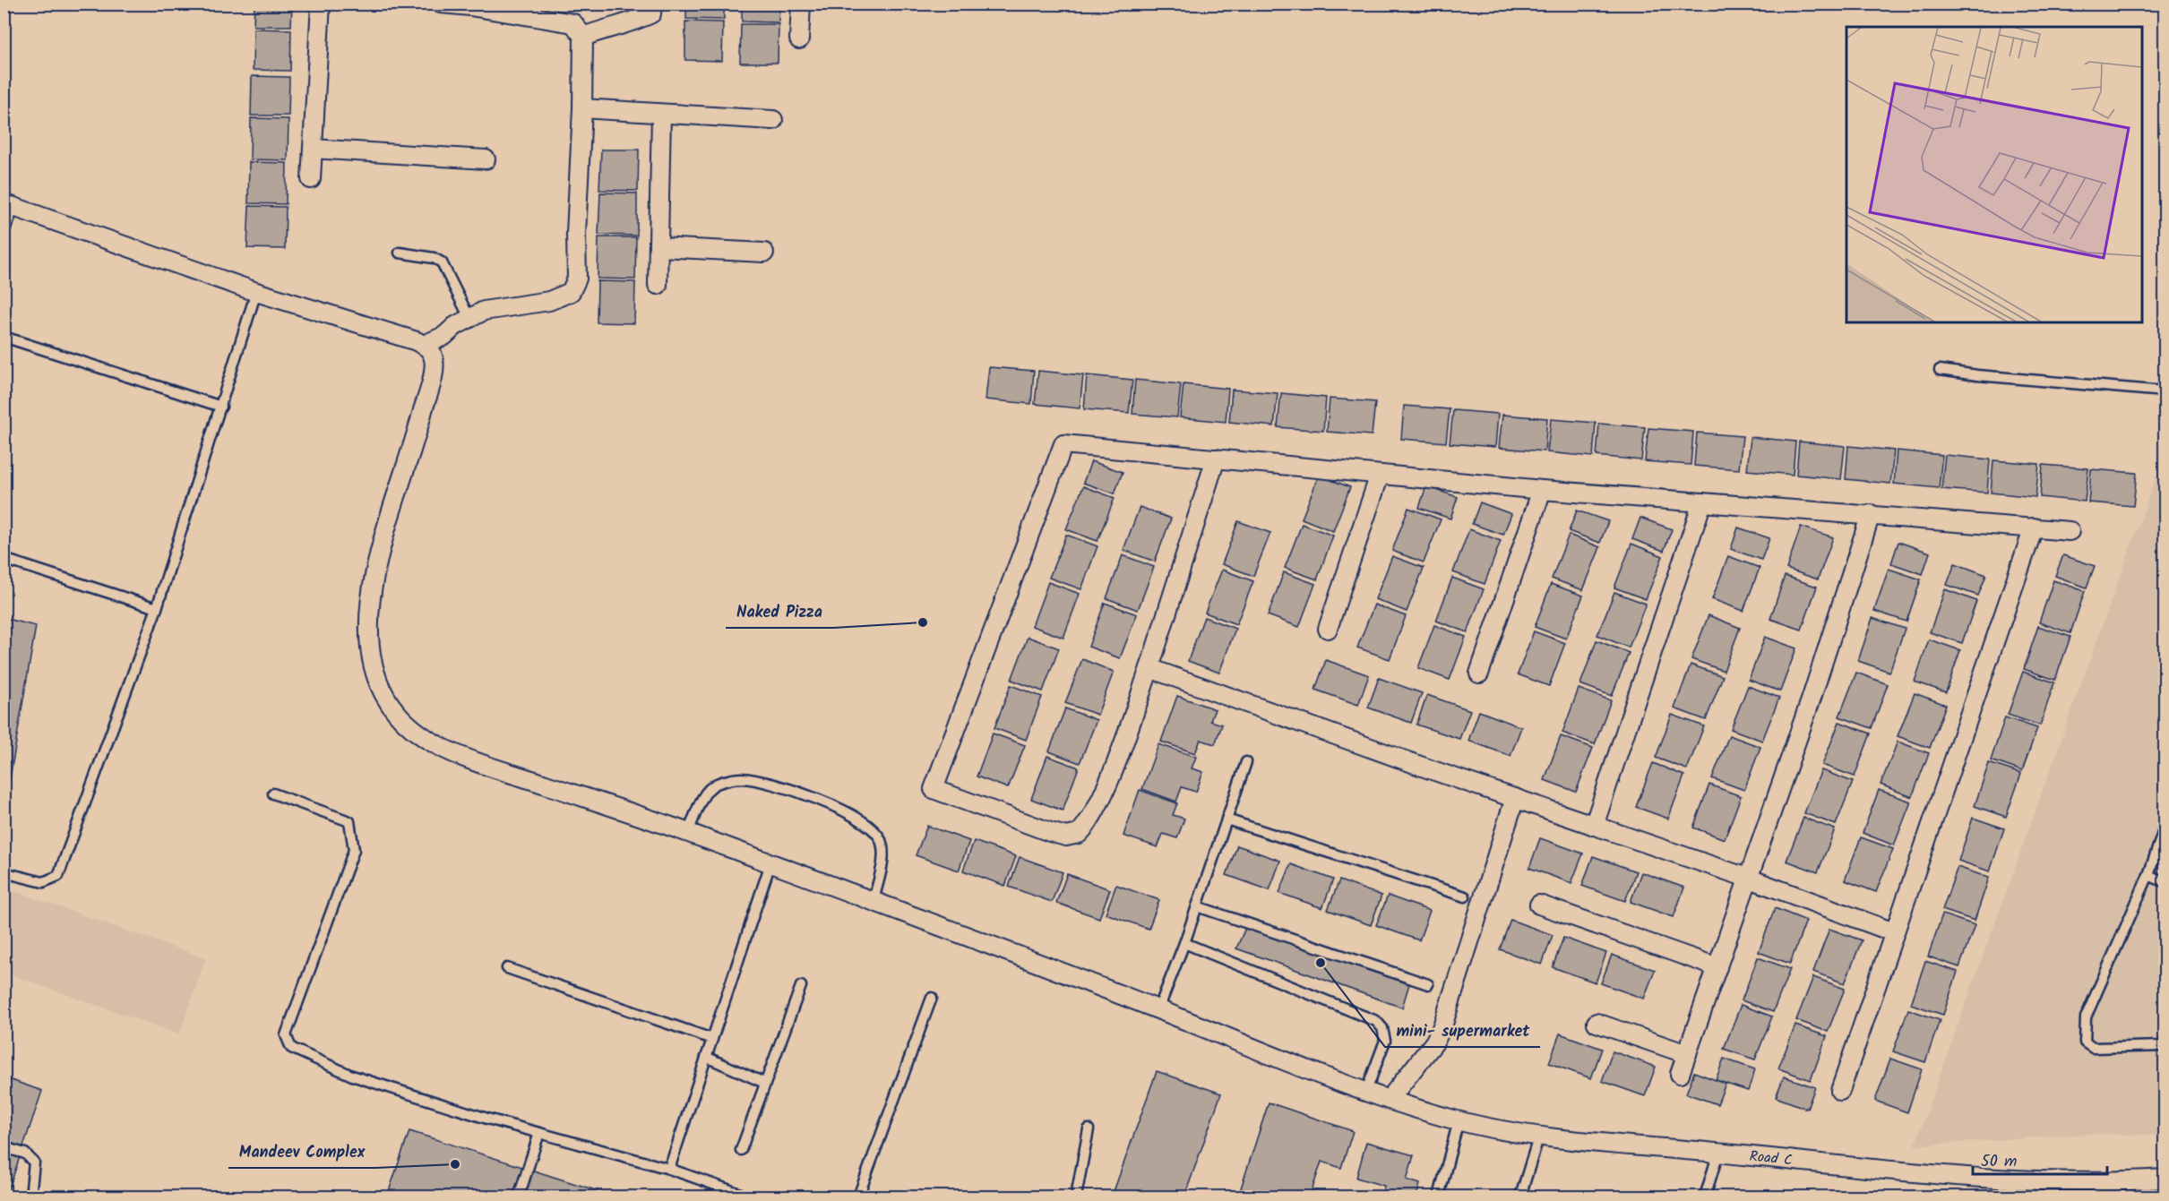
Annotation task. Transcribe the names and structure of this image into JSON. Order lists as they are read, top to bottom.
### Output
{
  "streets": {
    "street": ["Road C"]
  },
  "places": ["Naked Pizza", "mini- supermarket", "Mandeev Complex"],
  "scale_bar": "50 m"
}
